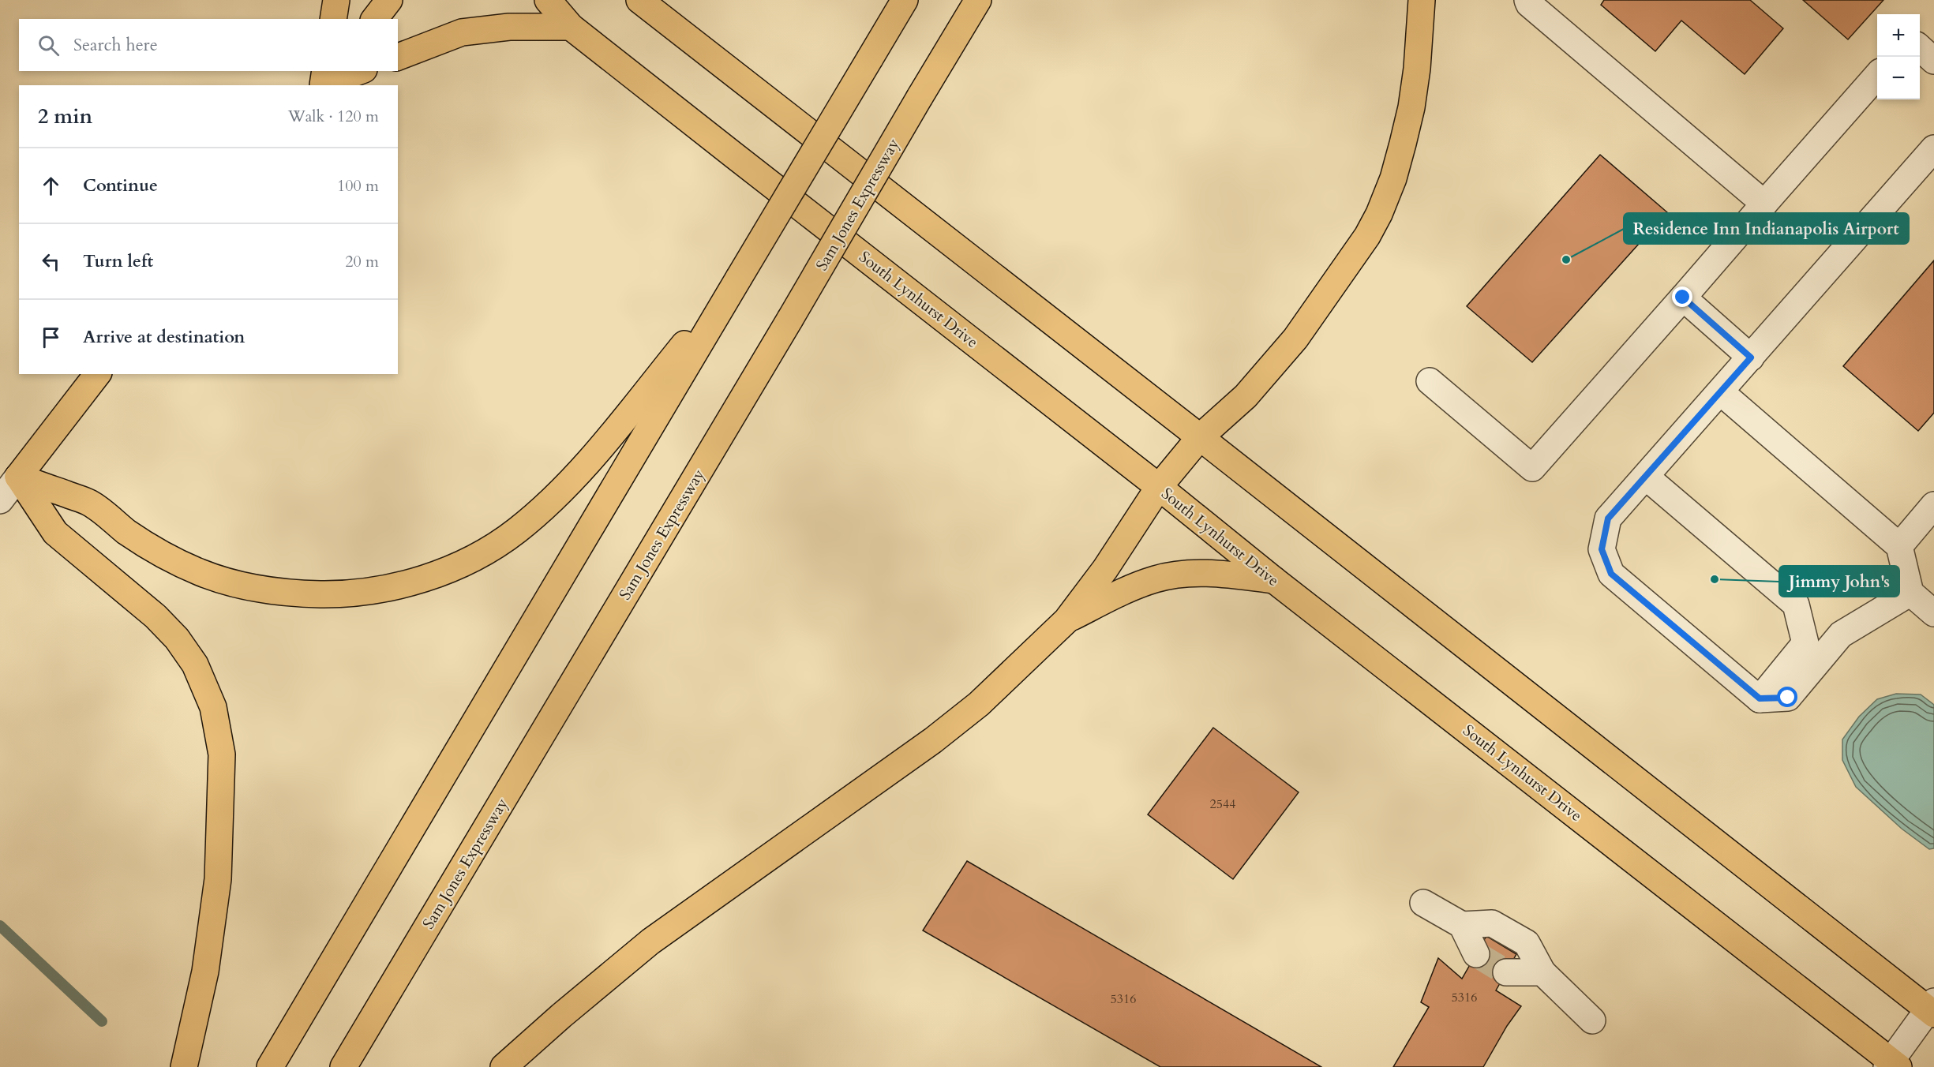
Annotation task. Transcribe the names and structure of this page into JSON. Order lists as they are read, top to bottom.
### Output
{
  "streets": {
    "main road": ["Sam Jones Expressway", "South Lynhurst Drive"]
  },
  "places": ["Residence Inn Indianapolis Airport", "Jimmy John's"],
  "house_numbers": ["2544", "5316", "5316"],
  "page": {
    "map_buttons": ["+", "−"],
    "search": "Search here",
    "heading": ["2 min", "Walk · 120 m"],
    "list": [
      ["Continue", "100 m"],
      ["Turn left", "20 m"],
      "Arrive at destination"
    ]
  }
}
